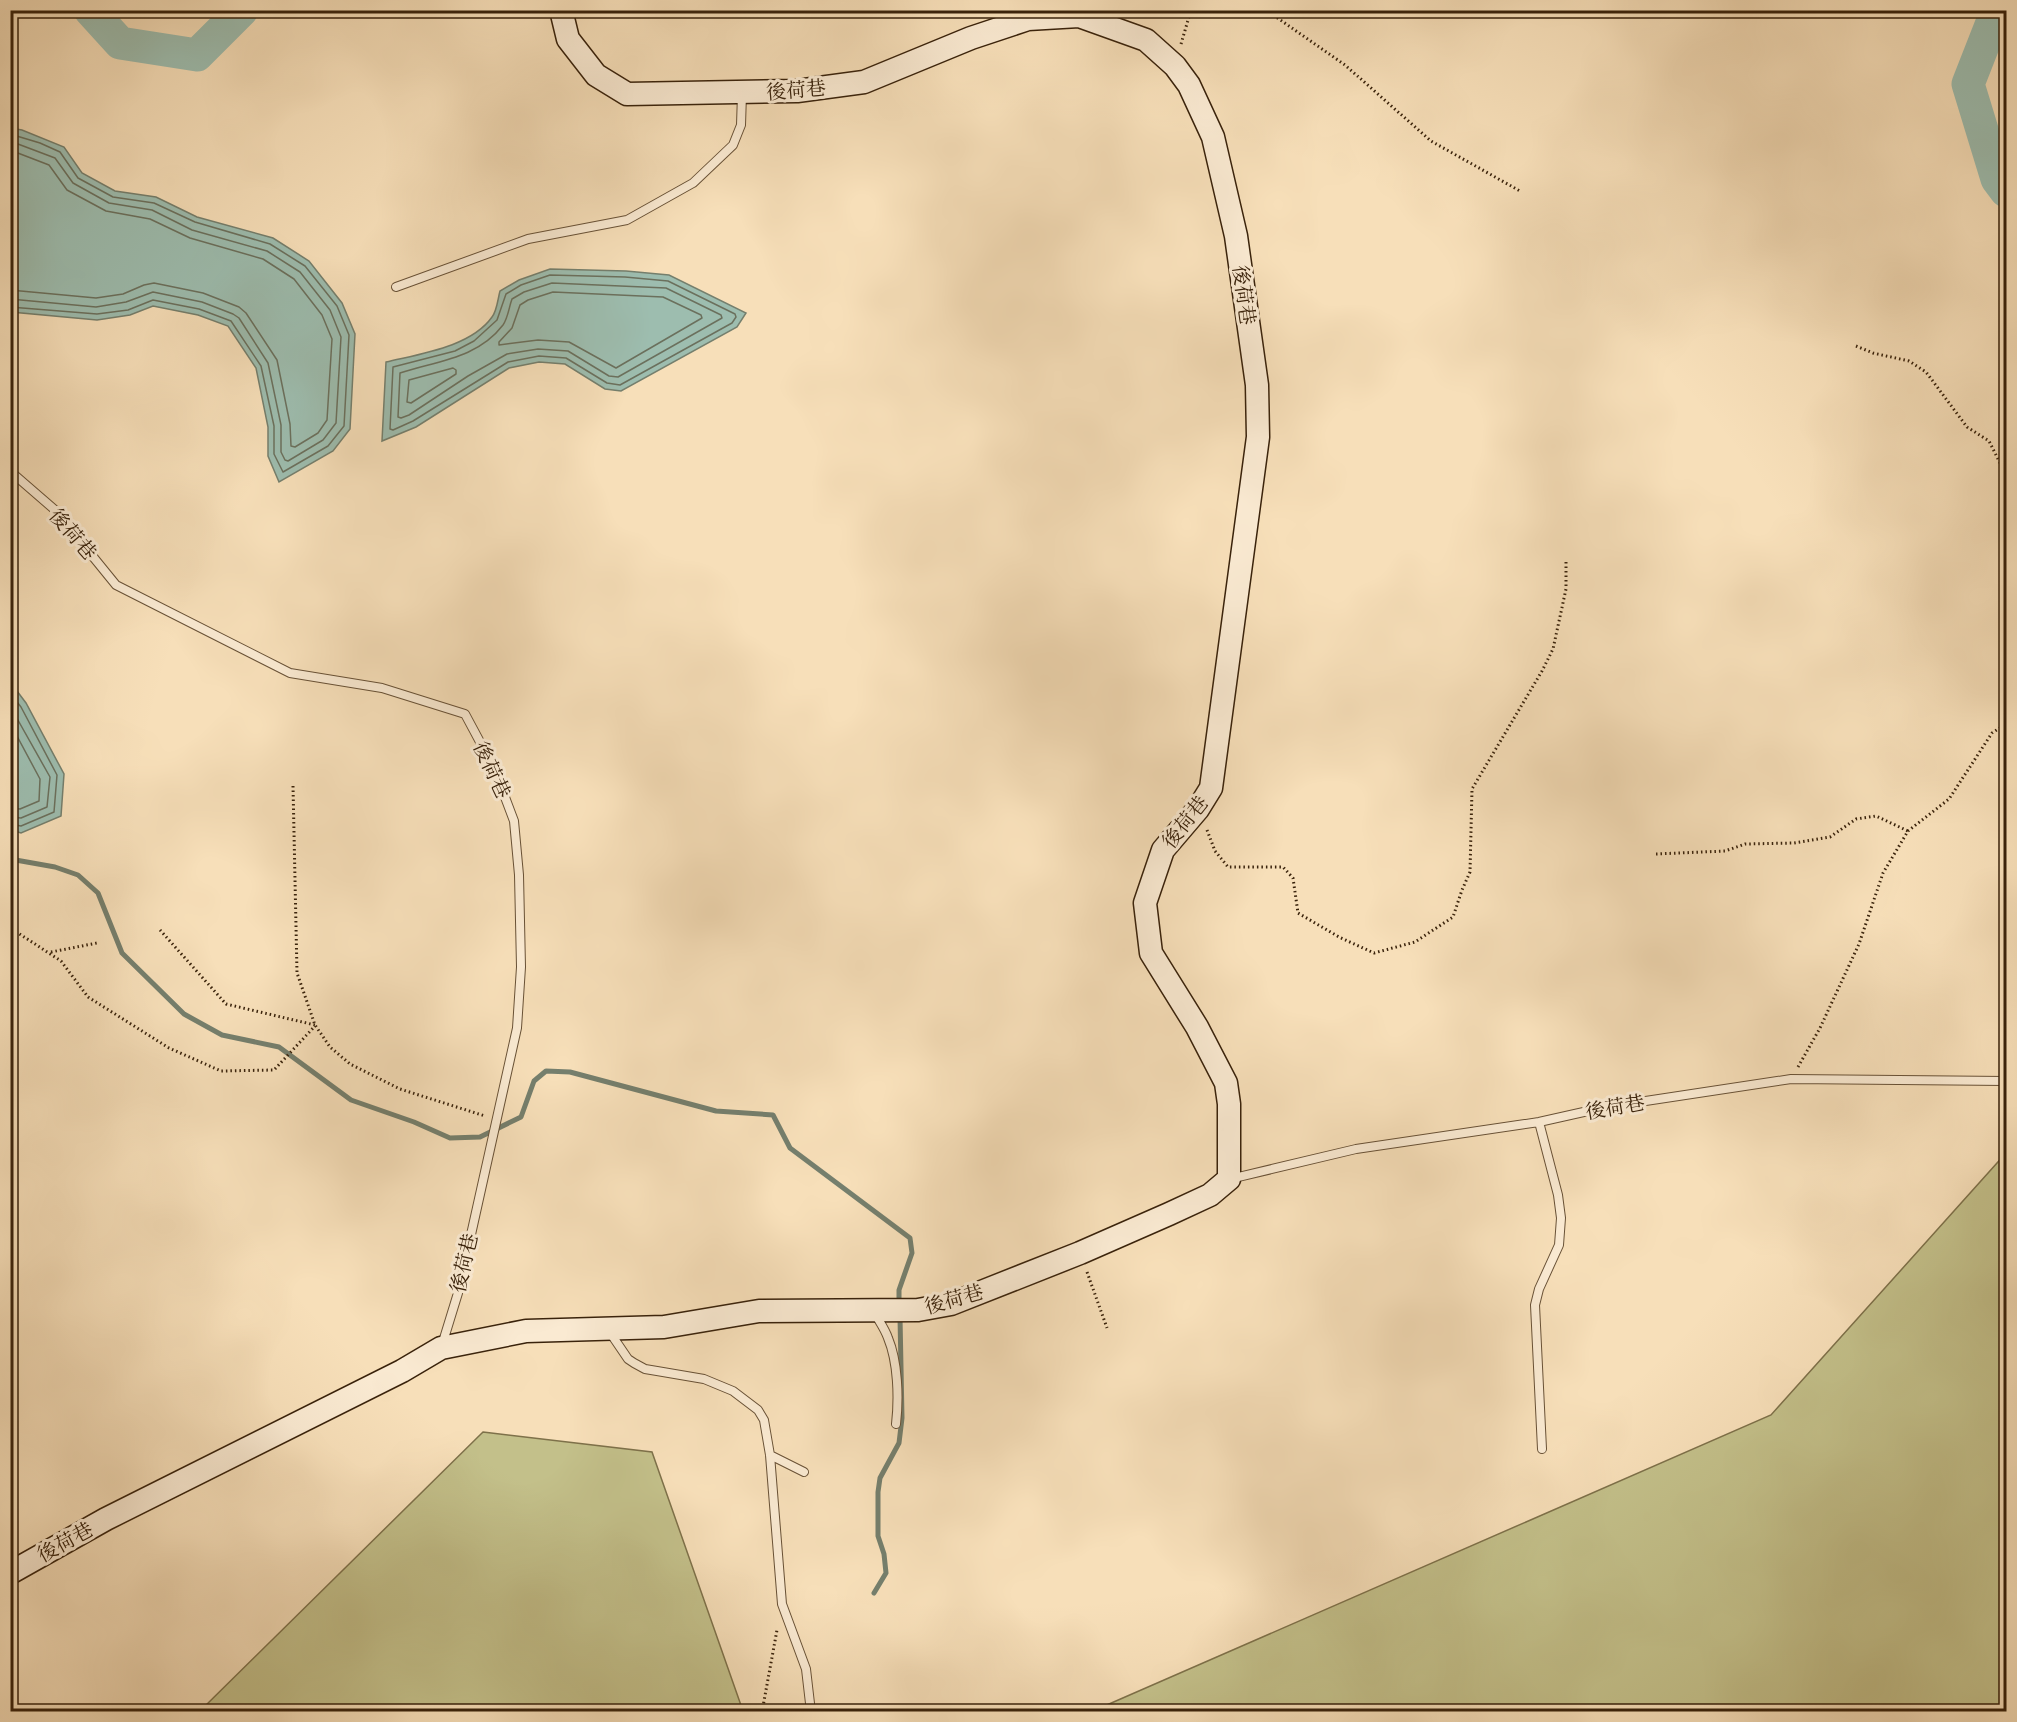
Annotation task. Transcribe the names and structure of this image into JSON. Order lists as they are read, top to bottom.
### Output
{
  "streets": {
    "street": ["後荷巷"]
  }
}
